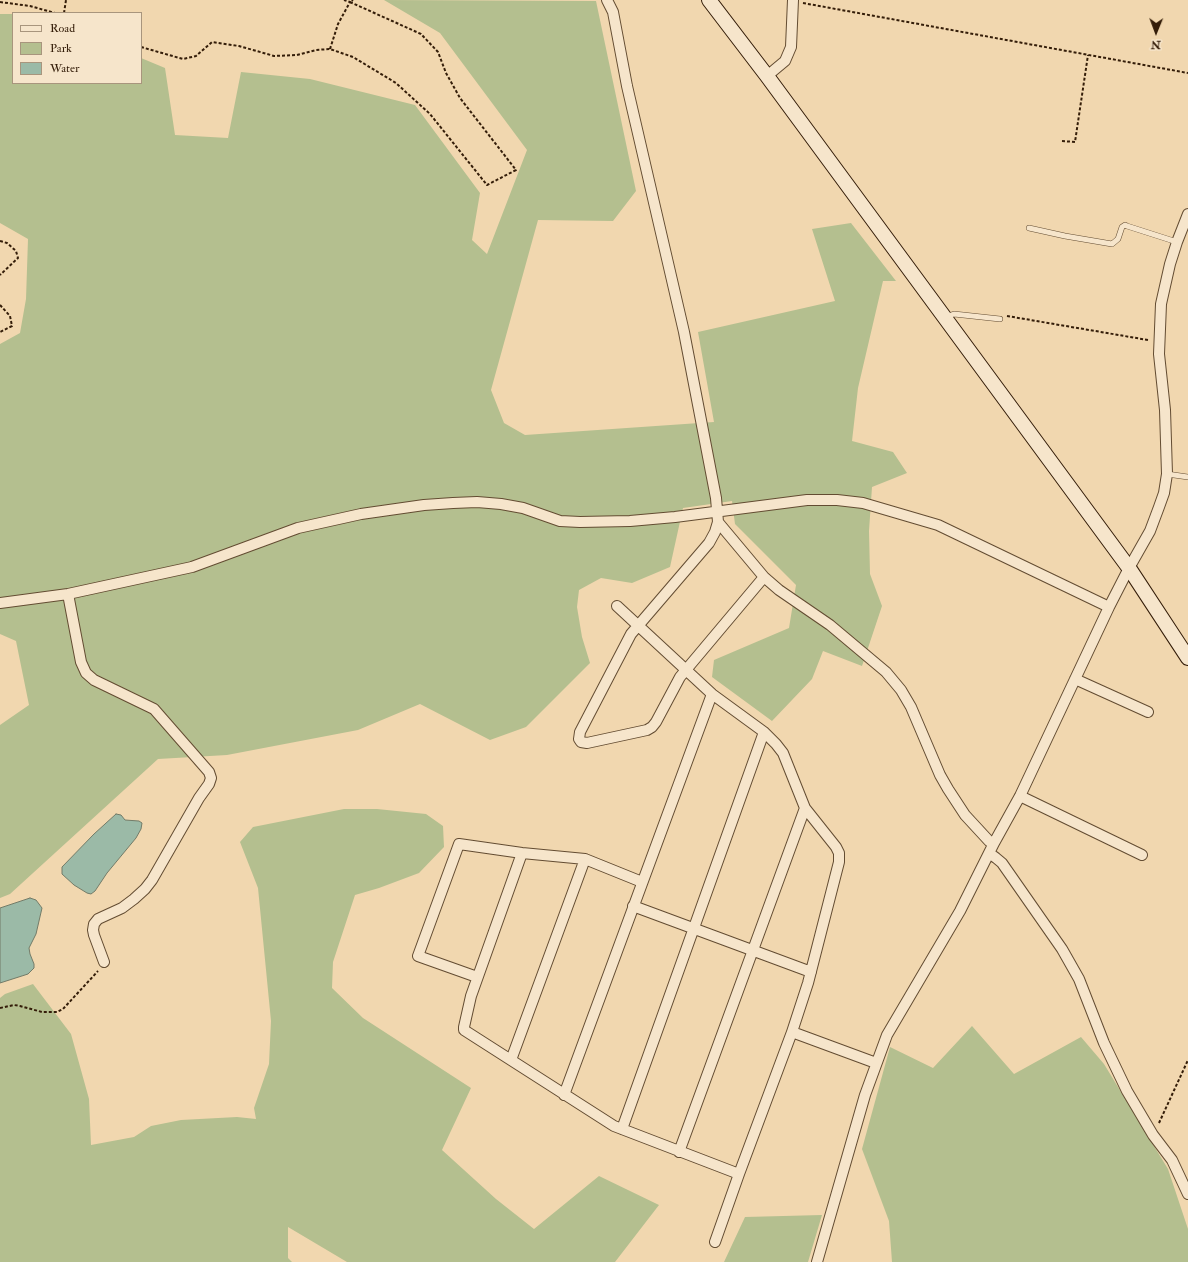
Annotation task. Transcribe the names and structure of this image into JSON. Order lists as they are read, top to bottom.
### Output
{
  "legend": ["Road", "Park", "Water"],
  "north": "bottom"
}
